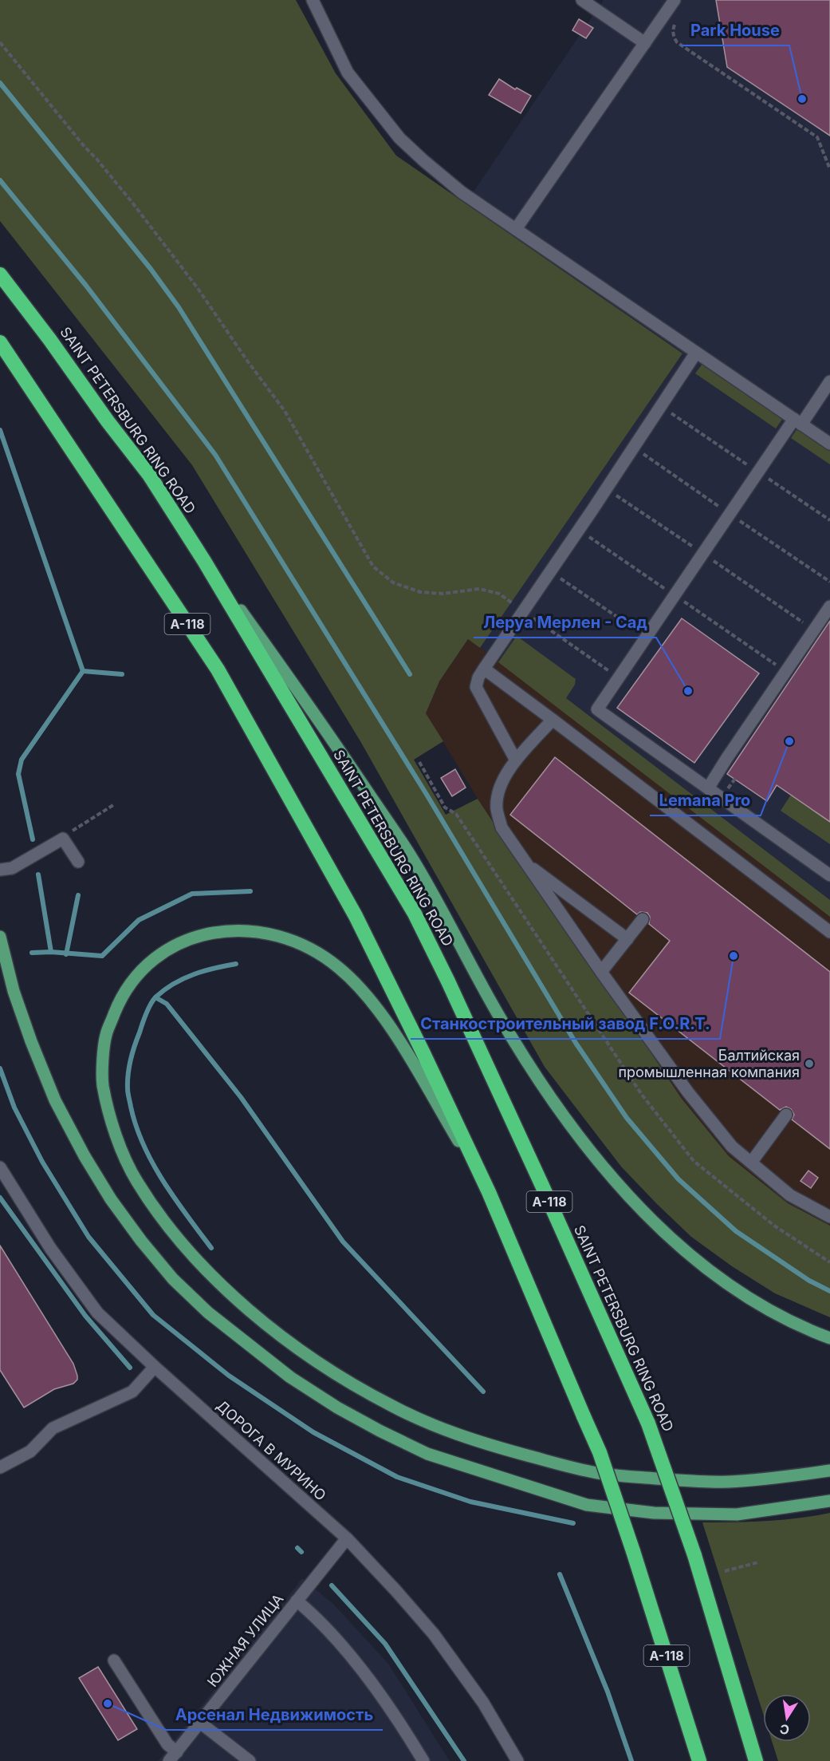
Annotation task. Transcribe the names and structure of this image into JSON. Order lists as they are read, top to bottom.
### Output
{
  "streets": {
    "highway": ["SAINT PETERSBURG RING ROAD", "А-118"],
    "street": ["ДОРОГА В МУРИНО", "ЮЖНАЯ УЛИЦА"]
  },
  "crossings": [
    ["ДОРОГА В МУРИНО", "ЮЖНАЯ УЛИЦА"]
  ],
  "places": [
    "Park House",
    "Леруа Мерлен - Сад",
    "Lemana Pro",
    "Станкостроительный завод F.O.R.T.",
    "Балтийская промышленная компания",
    "Арсенал Недвижимость"
  ],
  "north": "bottom"
}
